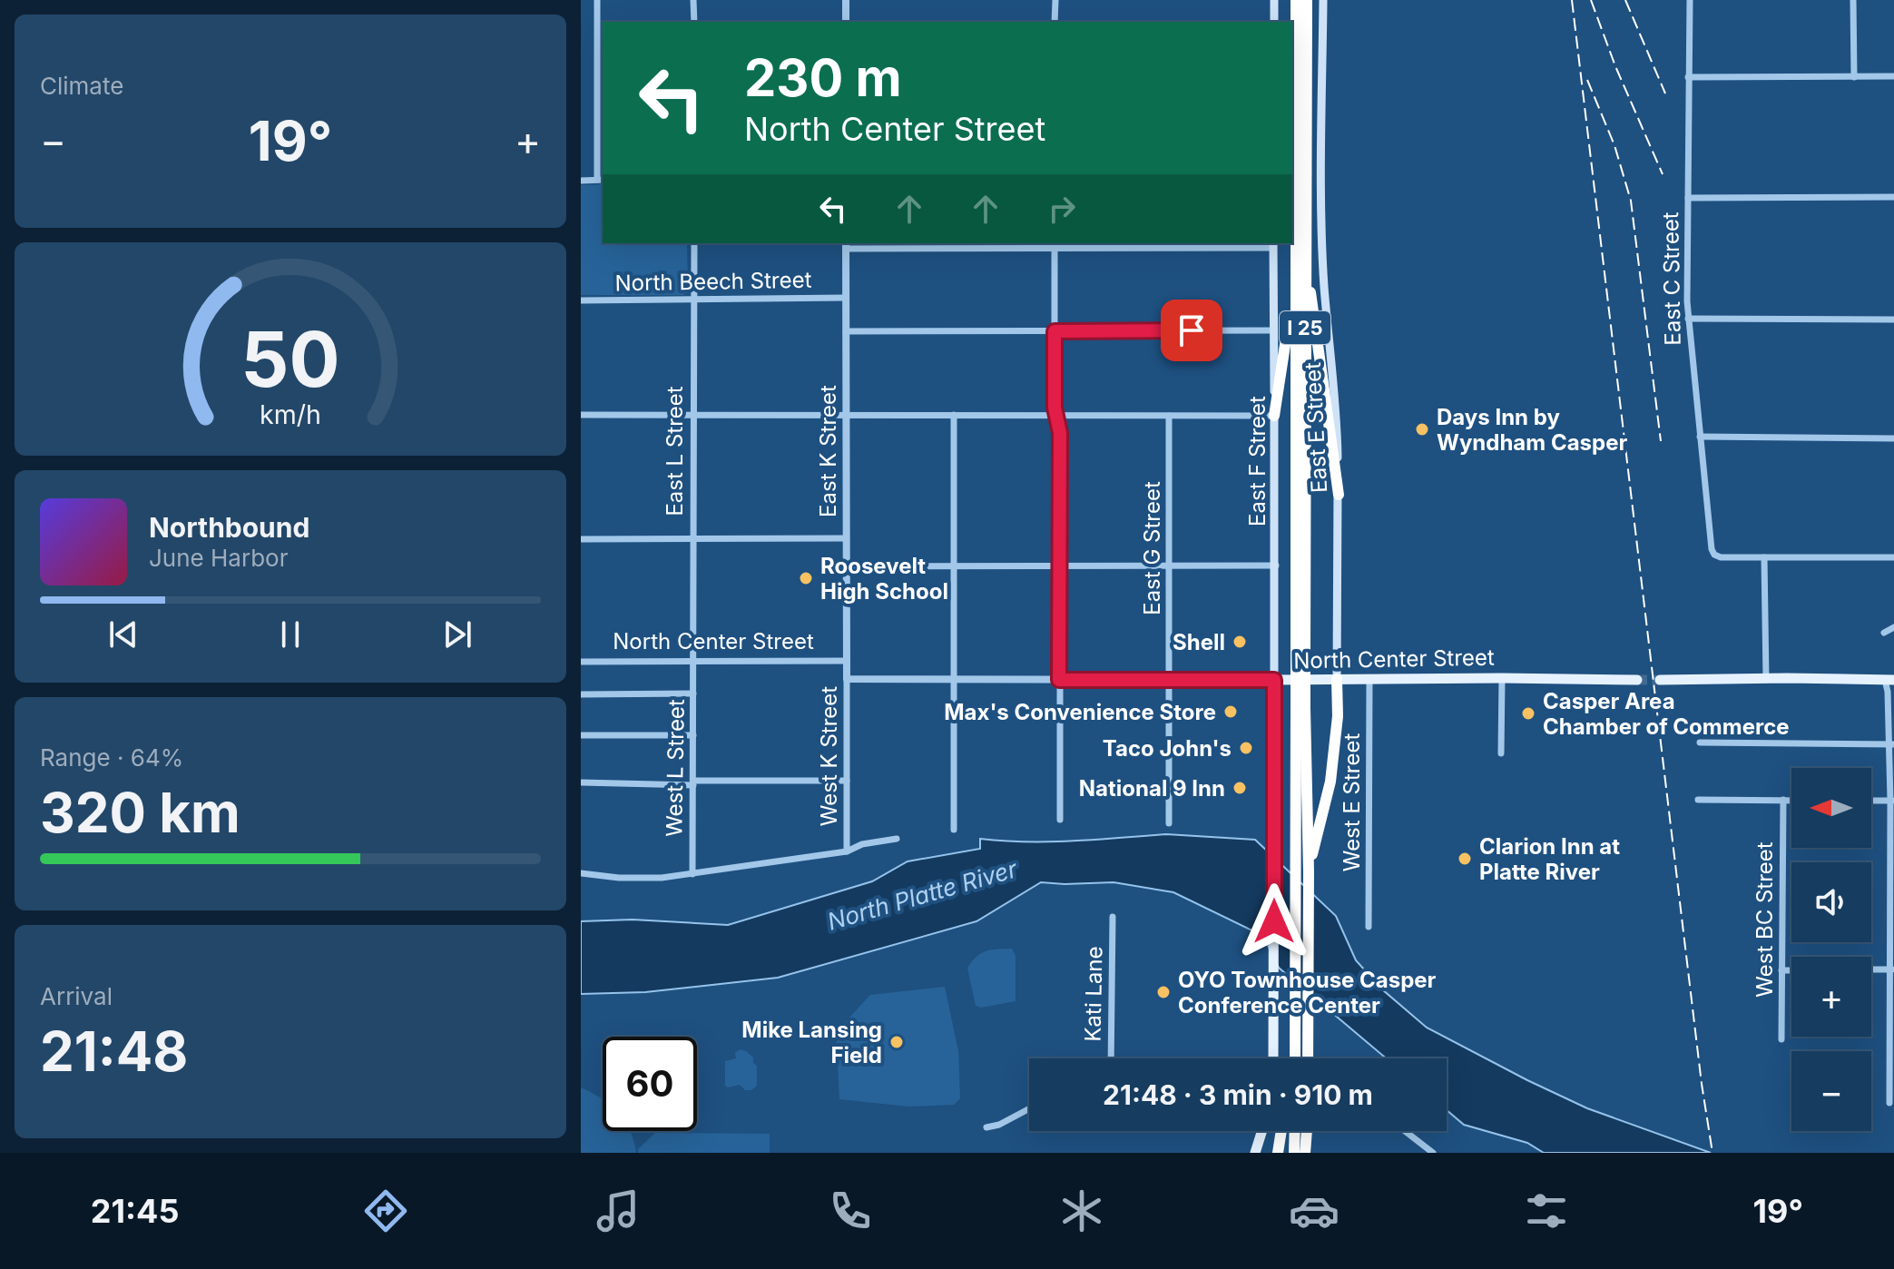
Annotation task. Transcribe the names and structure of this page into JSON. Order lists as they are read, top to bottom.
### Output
{
  "streets": {
    "highway": ["I 25"],
    "main road": ["East E Street", "East F Street", "North Center Street"],
    "street": [
      "East C Street",
      "North Beech Street",
      "East L Street",
      "East K Street",
      "East G Street",
      "West K Street",
      "West L Street",
      "West E Street",
      "West BC Street",
      "Kati Lane"
    ]
  },
  "crossings": [
    ["North Beech Street", "East L Street"],
    ["North Beech Street", "East K Street"],
    ["East E Street", "North Center Street"],
    ["East L Street", "North Center Street"],
    ["East L Street", "West L Street"],
    ["East K Street", "North Center Street"],
    ["East K Street", "West K Street"],
    ["East F Street", "North Center Street"],
    ["East G Street", "North Center Street"],
    ["North Center Street", "West K Street"],
    ["North Center Street", "West L Street"],
    ["North Center Street", "West E Street"]
  ],
  "water": ["North Platte River"],
  "places": [
    "Days Inn by Wyndham Casper",
    "Roosevelt High School",
    "Shell",
    "Max's Convenience Store",
    "Casper Area Chamber of Commerce",
    "Taco John's",
    "National 9 Inn",
    "Clarion Inn at Platte River",
    "OYO Townhouse Casper Conference Center",
    "Mike Lansing Field"
  ],
  "north": "left",
  "page": {
    "tile": [
      "Climate",
      ["Range · 64%", "320 km"],
      ["Arrival", "21:48"]
    ],
    "turn": ["230 m", "North Center Street"],
    "heat": ["−", "19°", "+"],
    "song": ["Northbound", "June Harbor"],
    "map_buttons": ["+", "−"],
    "limit": "60",
    "trip": "21:48 · 3 min · 910 m",
    "tabs": ["21:45", "19°"],
    "gauge": ["50", "km/h"]
  }
}
